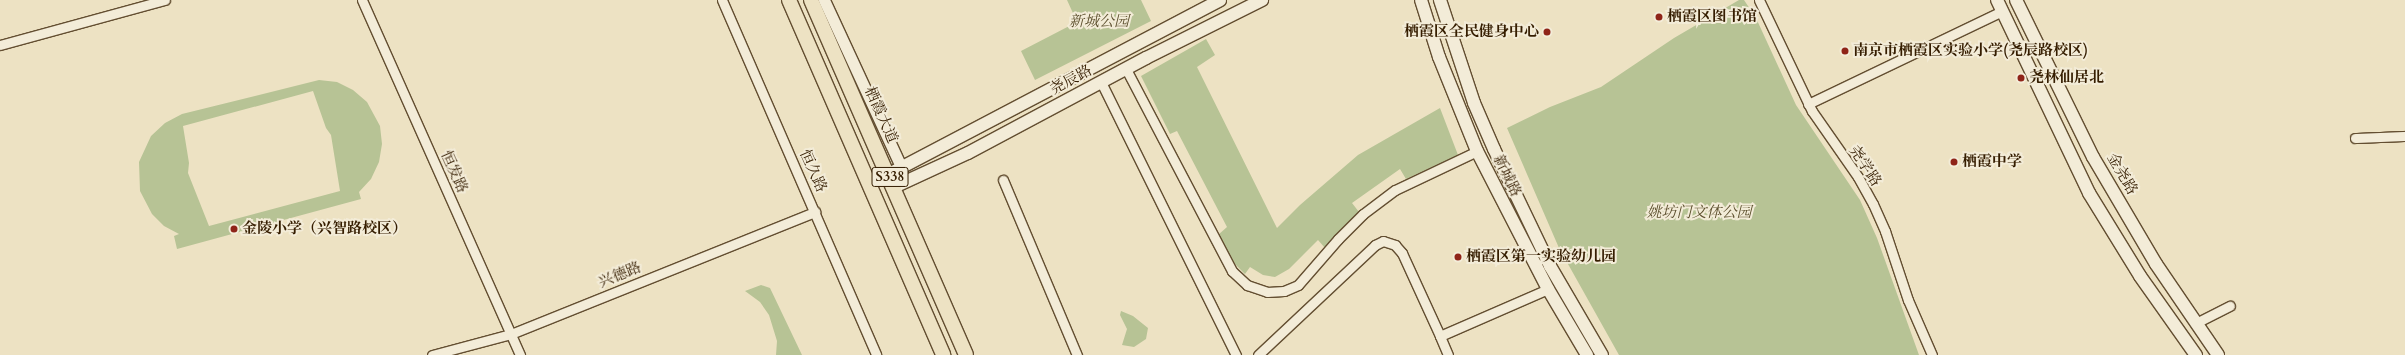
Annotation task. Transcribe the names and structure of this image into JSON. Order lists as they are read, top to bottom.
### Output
{
  "streets": {
    "main road": [
      "尧辰路",
      "栖霞大道",
      "金尧路",
      "新城路",
      "S338"
    ],
    "street": [
      "尧学路",
      "恒久路",
      "恒发路",
      "兴德路"
    ]
  },
  "crossings": [
    ["尧辰路", "栖霞大道"],
    ["恒久路", "兴德路"],
    ["恒发路", "兴德路"]
  ],
  "parks": ["新城公园", "姚坊门文体公园"],
  "places": [
    "栖霞区图书馆",
    "栖霞区全民健身中心",
    "南京市栖霞区实验小学(尧辰路校区)",
    "尧林仙居北",
    "栖霞中学",
    "金陵小学（兴智路校区）",
    "栖霞区第一实验幼儿园"
  ]
}
